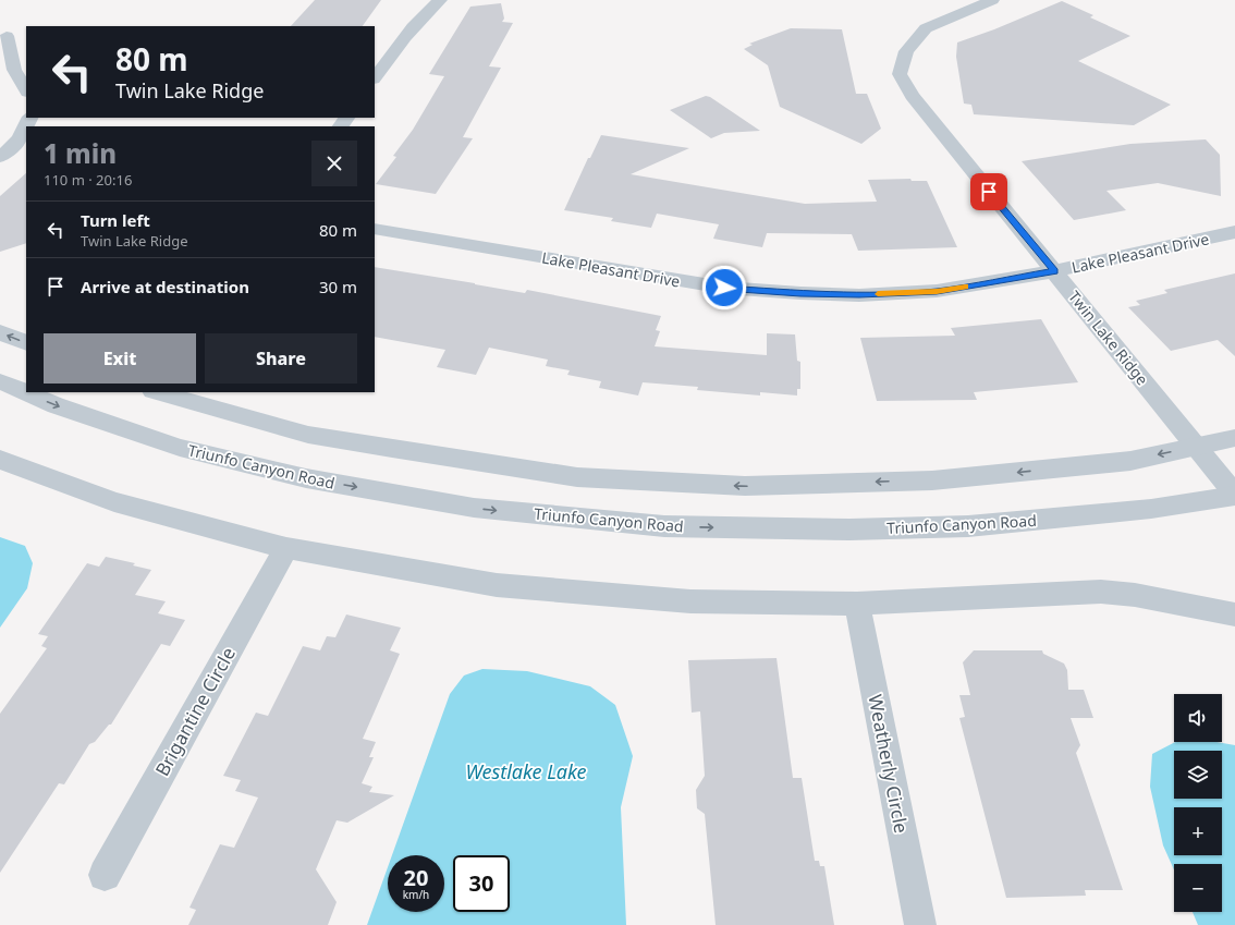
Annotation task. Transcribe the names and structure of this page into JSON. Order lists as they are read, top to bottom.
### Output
{
  "streets": {
    "street": [
      "Lake Pleasant Drive",
      "Twin Lake Ridge",
      "Triunfo Canyon Road",
      "Brigantine Circle",
      "Weatherly Circle"
    ]
  },
  "crossings": [
    ["Lake Pleasant Drive", "Twin Lake Ridge"],
    ["Twin Lake Ridge", "Triunfo Canyon Road"]
  ],
  "water": ["Westlake Lake"],
  "page": {
    "turn": ["80 m", "Twin Lake Ridge"],
    "heading": ["1 min", "110 m · 20:16"],
    "list": [
      {
        "name": "Turn left",
        "note": "Twin Lake Ridge",
        "value": "80 m"
      },
      {
        "name": "Arrive at destination",
        "value": "30 m"
      }
    ],
    "buttons": ["Exit", "Share"],
    "map_buttons": ["+", "−"],
    "speed": "20 km/h",
    "limit": "30"
  }
}
